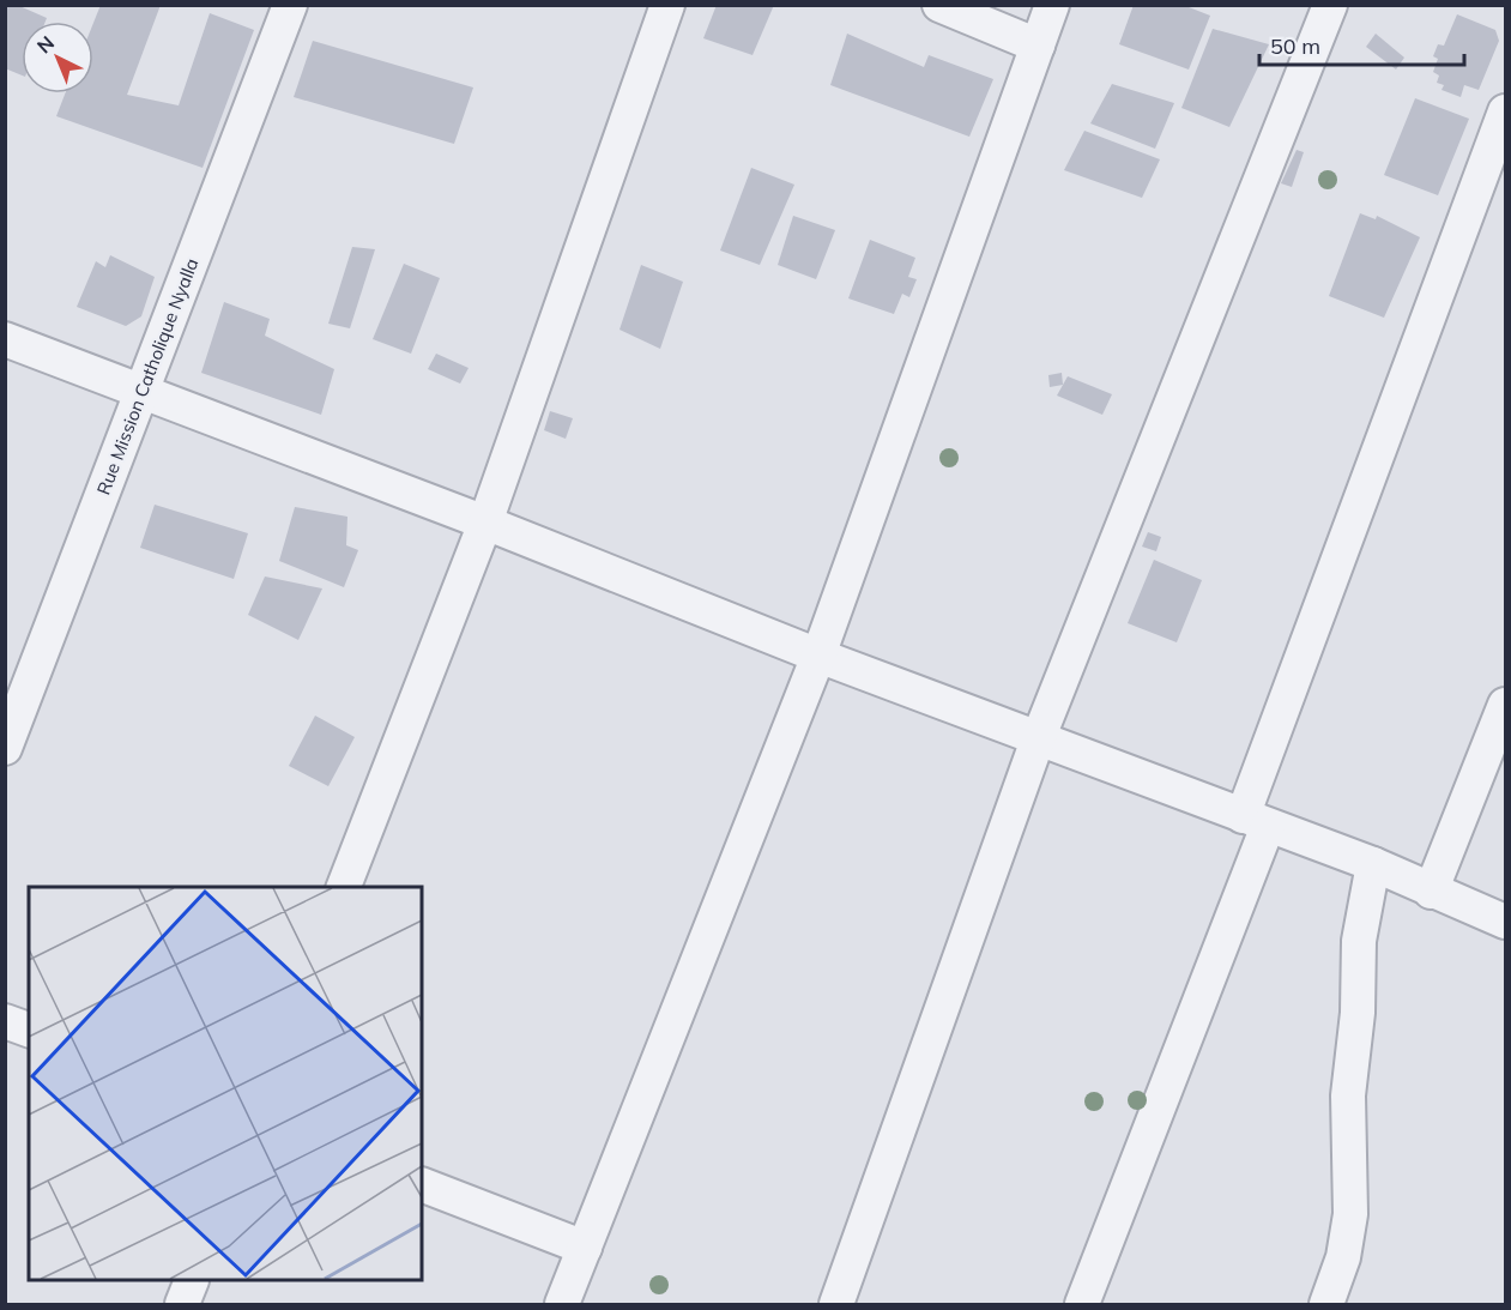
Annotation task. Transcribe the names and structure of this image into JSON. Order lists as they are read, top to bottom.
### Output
{
  "streets": {
    "street": ["Rue Mission Catholique Nyalla"]
  },
  "scale_bar": "50 m",
  "north": "top left"
}
